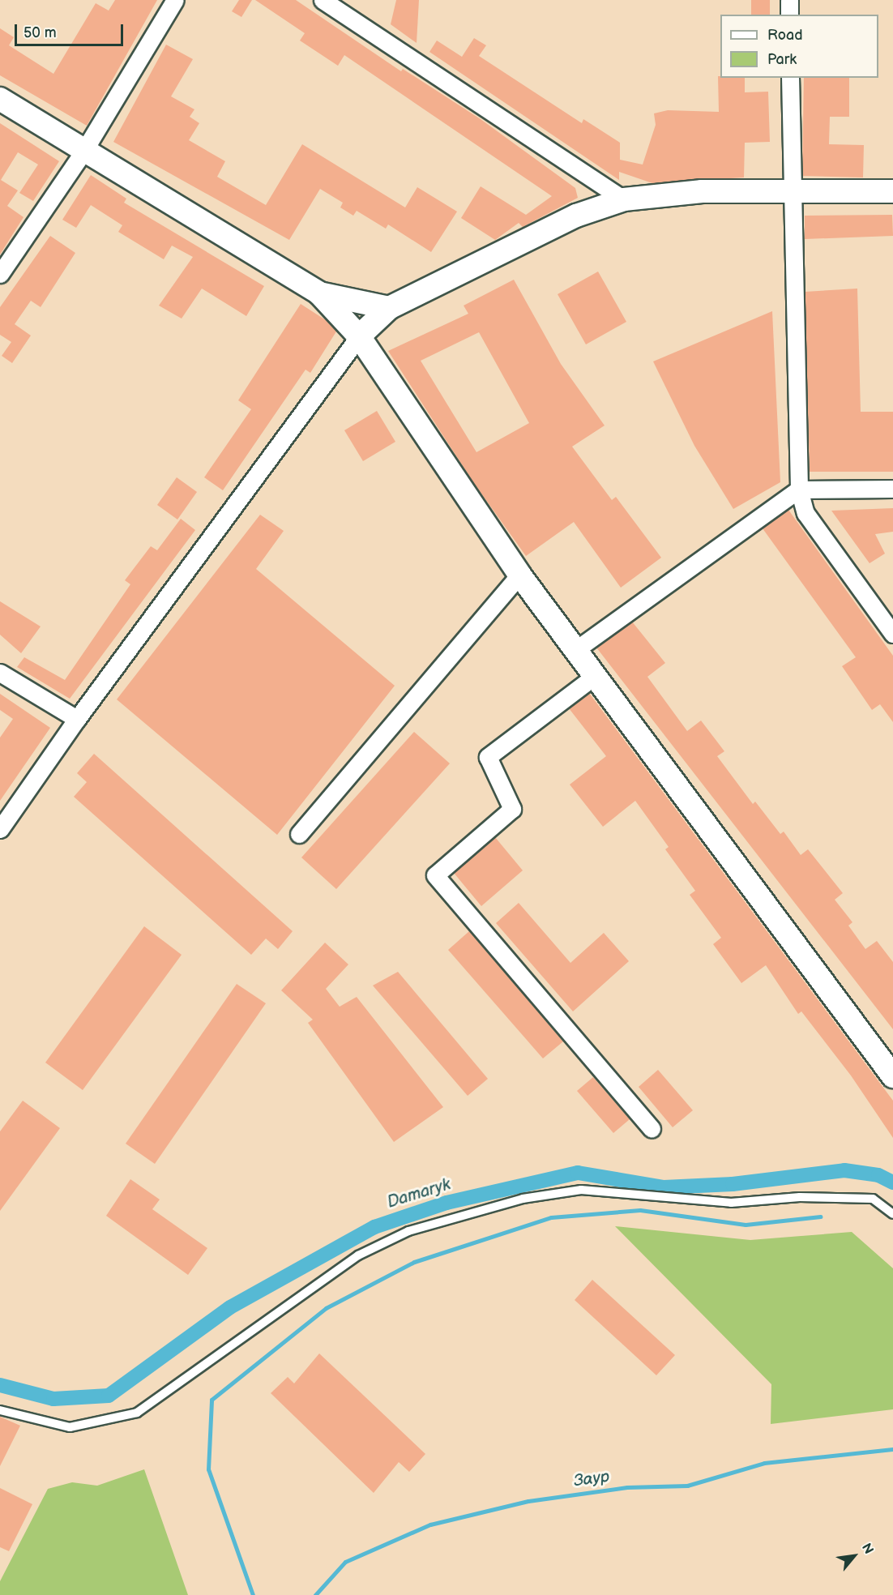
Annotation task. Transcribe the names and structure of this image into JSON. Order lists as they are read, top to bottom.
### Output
{
  "water": ["Damaryk", "Заур"],
  "legend": ["Road", "Park"],
  "scale_bar": "50 m",
  "north": "top right"
}
